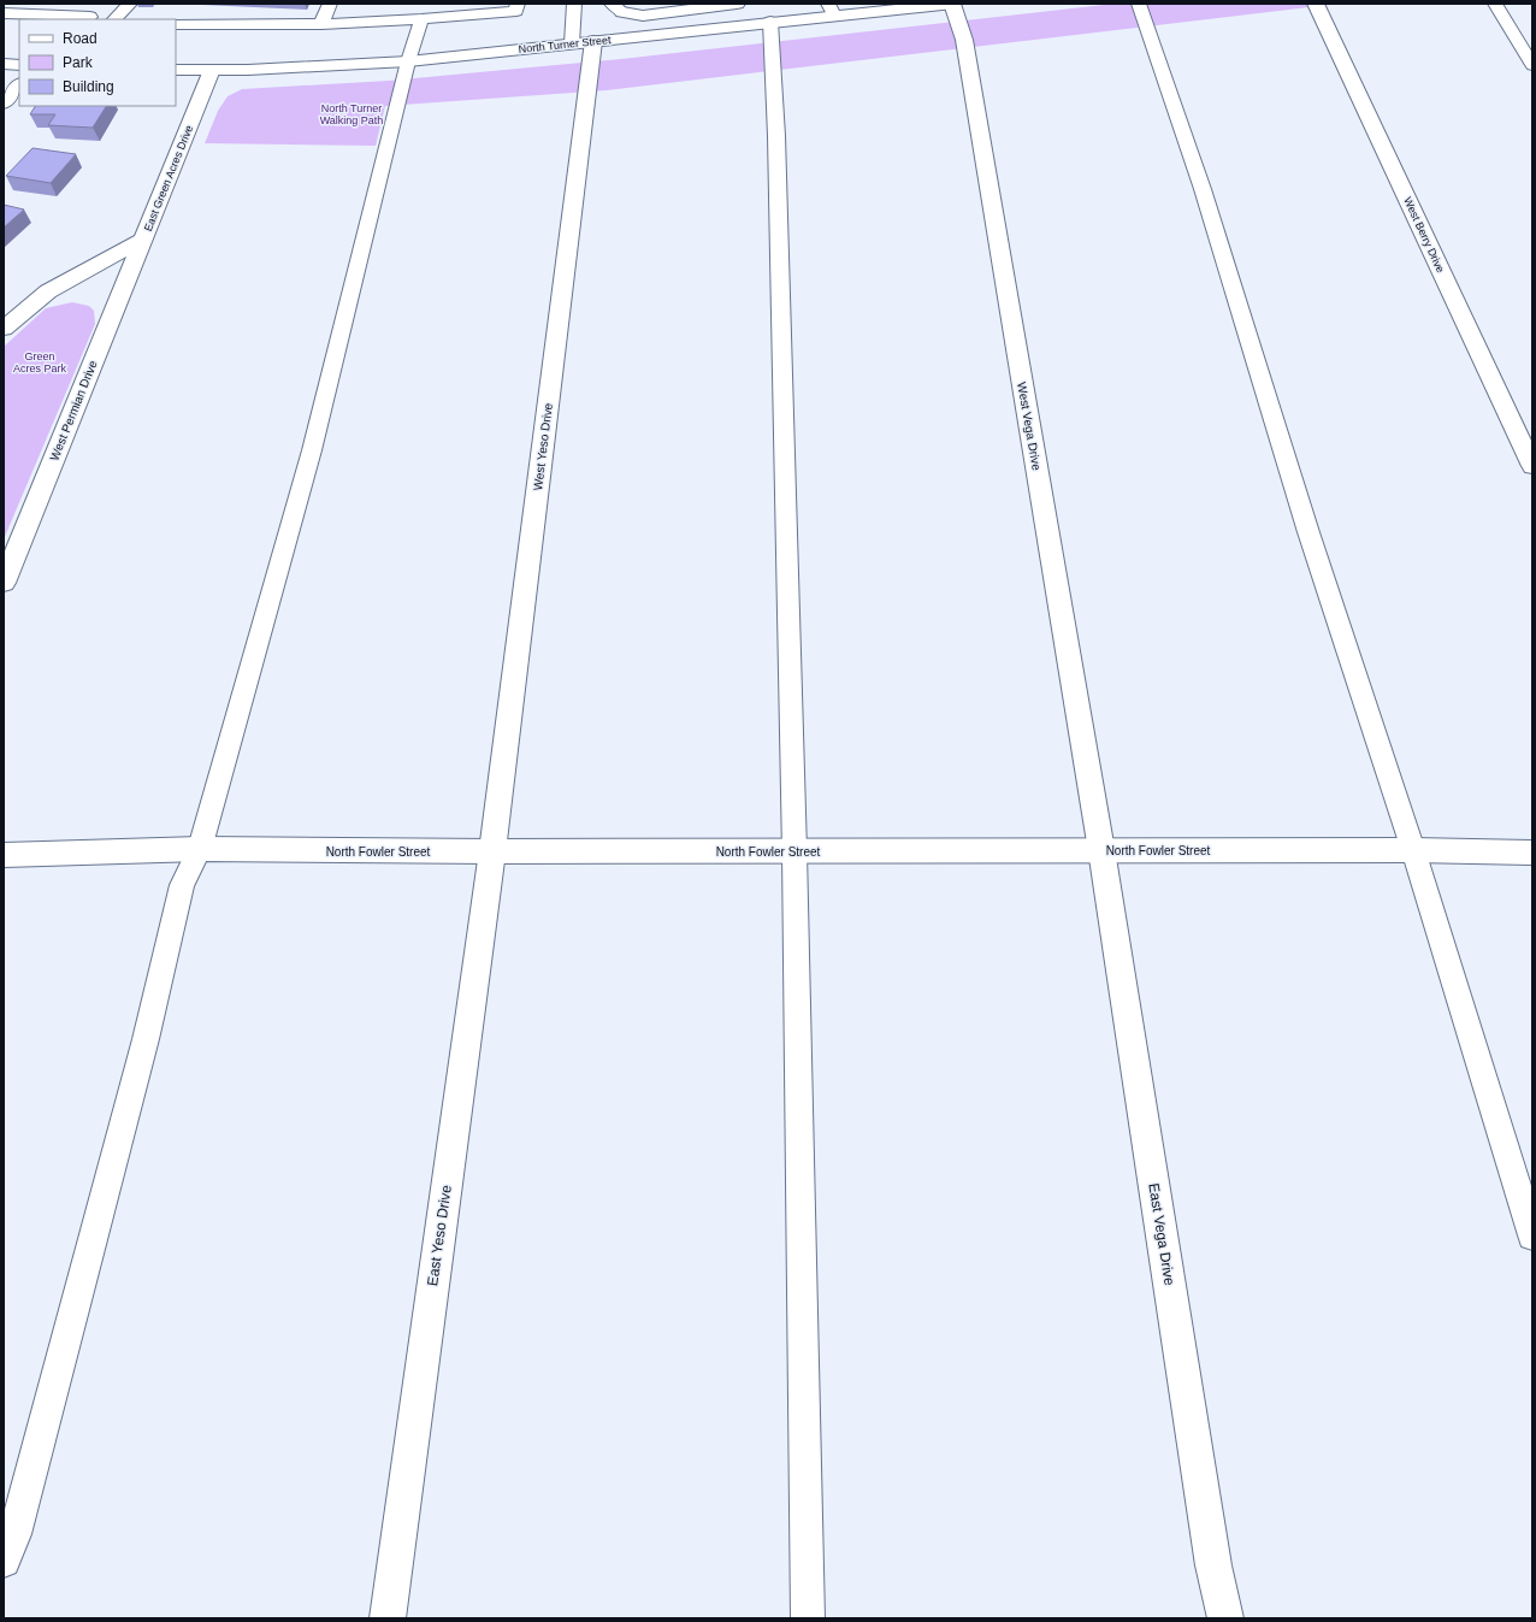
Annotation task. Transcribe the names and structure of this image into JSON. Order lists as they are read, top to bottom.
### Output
{
  "streets": {
    "street": [
      "North Turner Street",
      "East Green Acres Drive",
      "West Berry Drive",
      "West Permian Drive",
      "West Vega Drive",
      "West Yeso Drive",
      "North Fowler Street",
      "East Vega Drive",
      "East Yeso Drive"
    ]
  },
  "crossings": [
    ["North Turner Street", "East Green Acres Drive"],
    ["North Turner Street", "West Vega Drive"],
    ["North Turner Street", "West Yeso Drive"],
    ["East Green Acres Drive", "West Permian Drive"],
    ["West Vega Drive", "North Fowler Street"],
    ["West Vega Drive", "East Vega Drive"],
    ["West Yeso Drive", "North Fowler Street"],
    ["West Yeso Drive", "East Yeso Drive"],
    ["North Fowler Street", "East Vega Drive"],
    ["North Fowler Street", "East Yeso Drive"]
  ],
  "parks": ["North Turner Walking Path", "Green Acres Park"],
  "legend": ["Road", "Park", "Building"]
}
